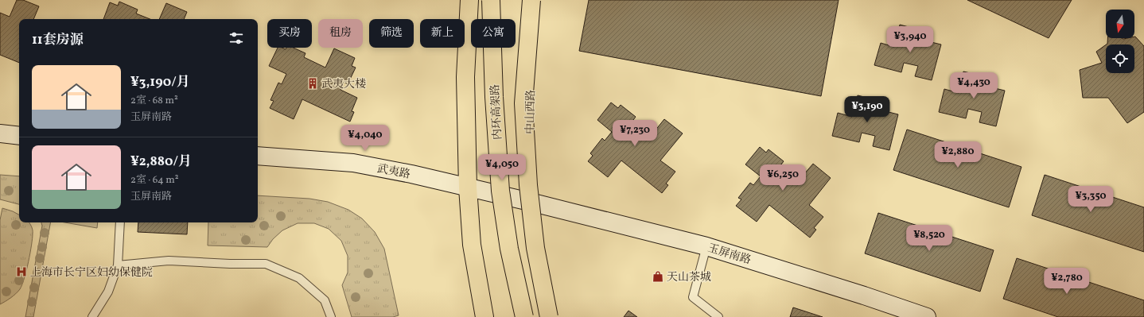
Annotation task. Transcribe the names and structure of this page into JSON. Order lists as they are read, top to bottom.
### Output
{
  "streets": {
    "main road": ["内环高架路", "中山西路"],
    "street": ["武夷路", "玉屏南路"]
  },
  "crossings": [
    ["中山西路", "武夷路"],
    ["中山西路", "玉屏南路"],
    ["武夷路", "玉屏南路"]
  ],
  "places": {
    "building": ["武夷大楼"],
    "hospital": ["上海市长宁区妇幼保健院"],
    "shop": ["天山茶城"]
  },
  "north": "bottom",
  "page": {
    "chip": [
      "买房",
      "租房",
      "筛选",
      "新上",
      "公寓"
    ],
    "heading": "11套房源",
    "price": [
      "¥3,940",
      "¥4,430",
      "¥3,190",
      "¥7,230",
      "¥4,040",
      "¥2,880",
      "¥4,050",
      "¥6,250",
      "¥3,350",
      "¥8,520",
      "¥2,780"
    ],
    "list": [
      {
        "name": "¥3,190/月",
        "note": "2室 · 68 m² · 玉屏南路"
      },
      {
        "name": "¥2,880/月",
        "note": "2室 · 64 m² · 玉屏南路"
      }
    ]
  }
}
